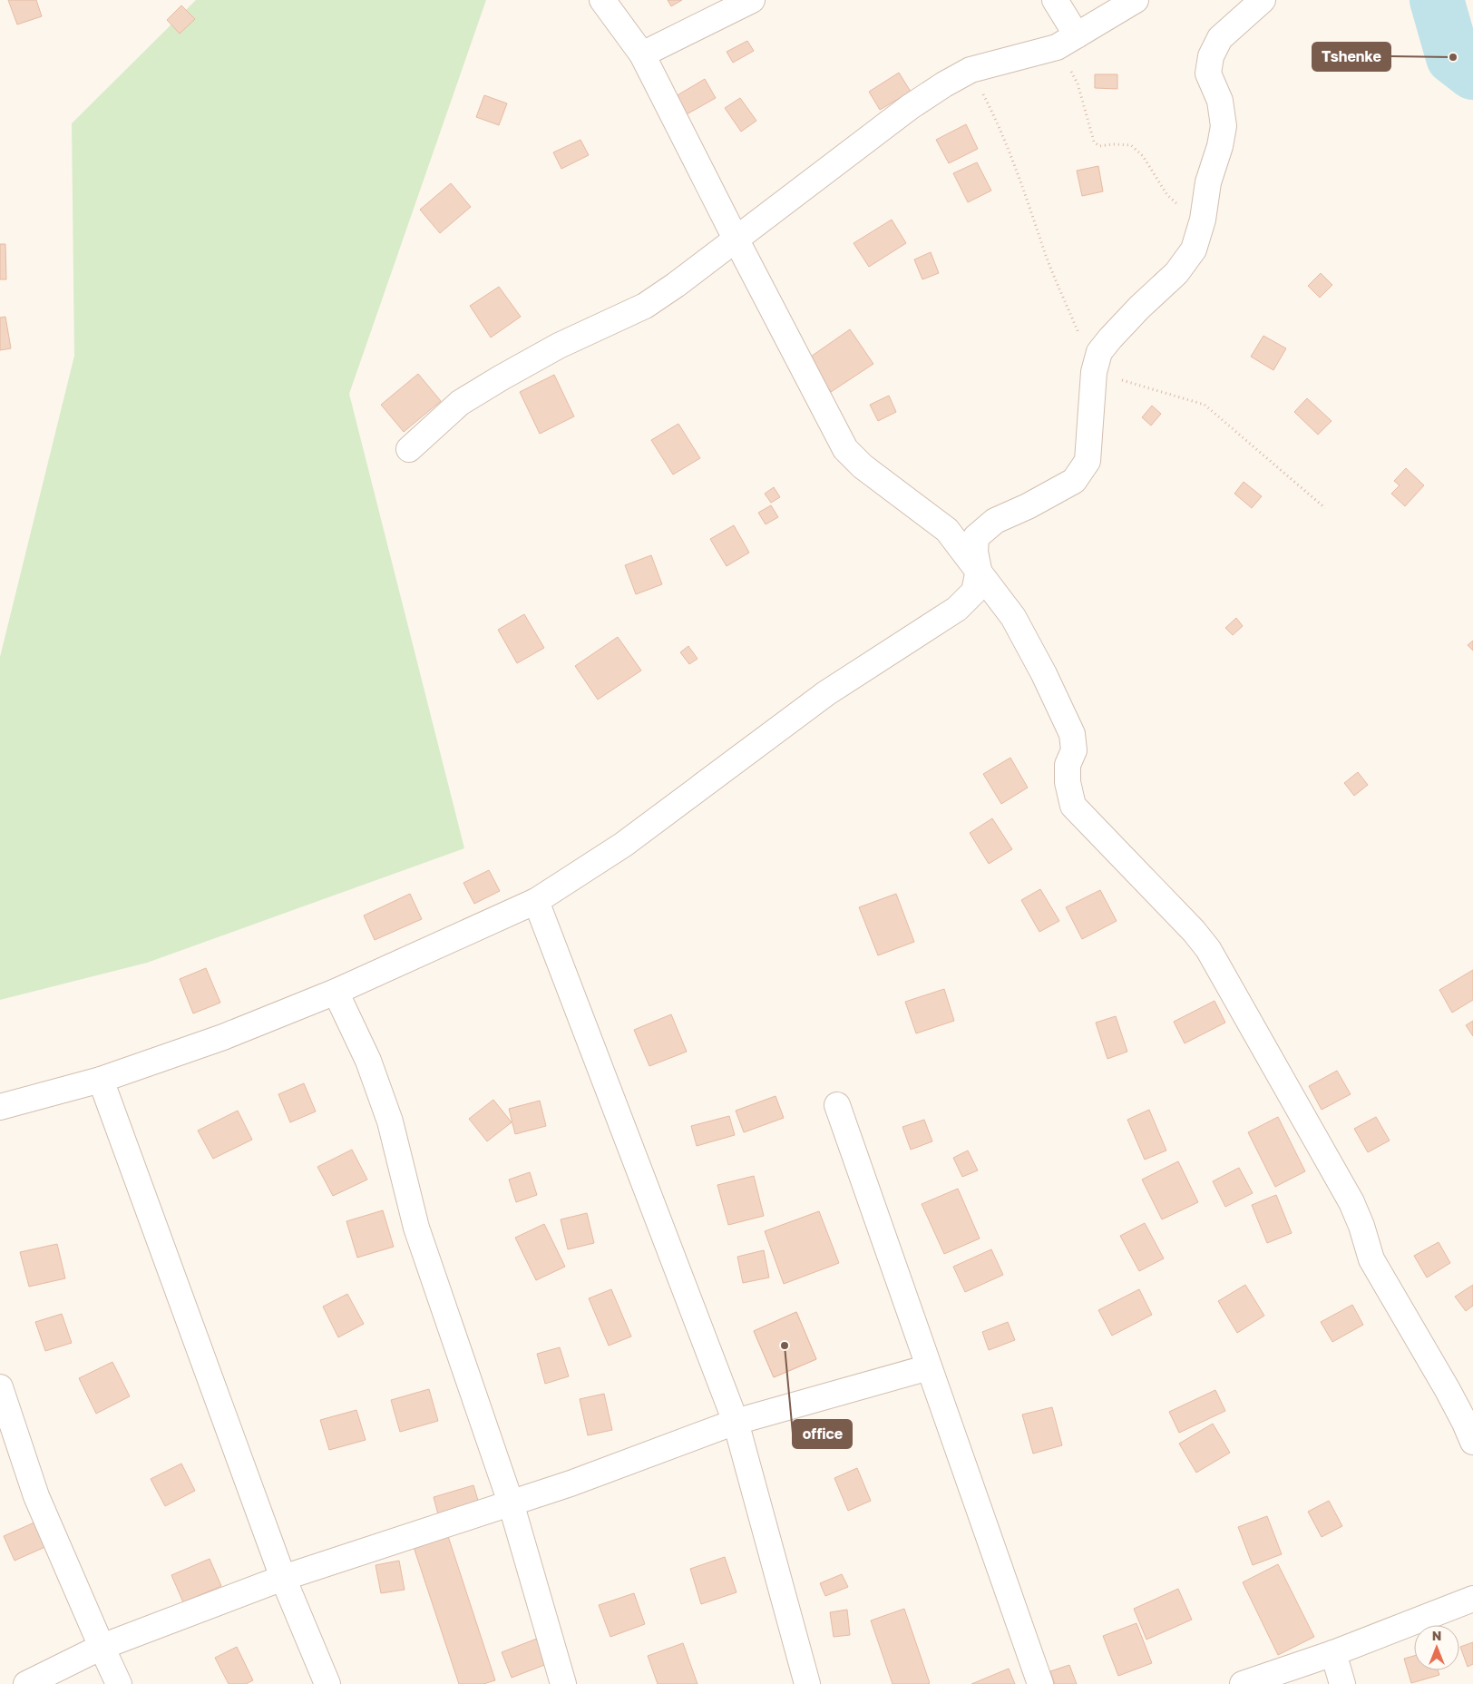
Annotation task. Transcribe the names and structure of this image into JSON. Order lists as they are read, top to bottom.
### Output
{
  "places": ["Tshenke", "office"],
  "north": "top"
}
